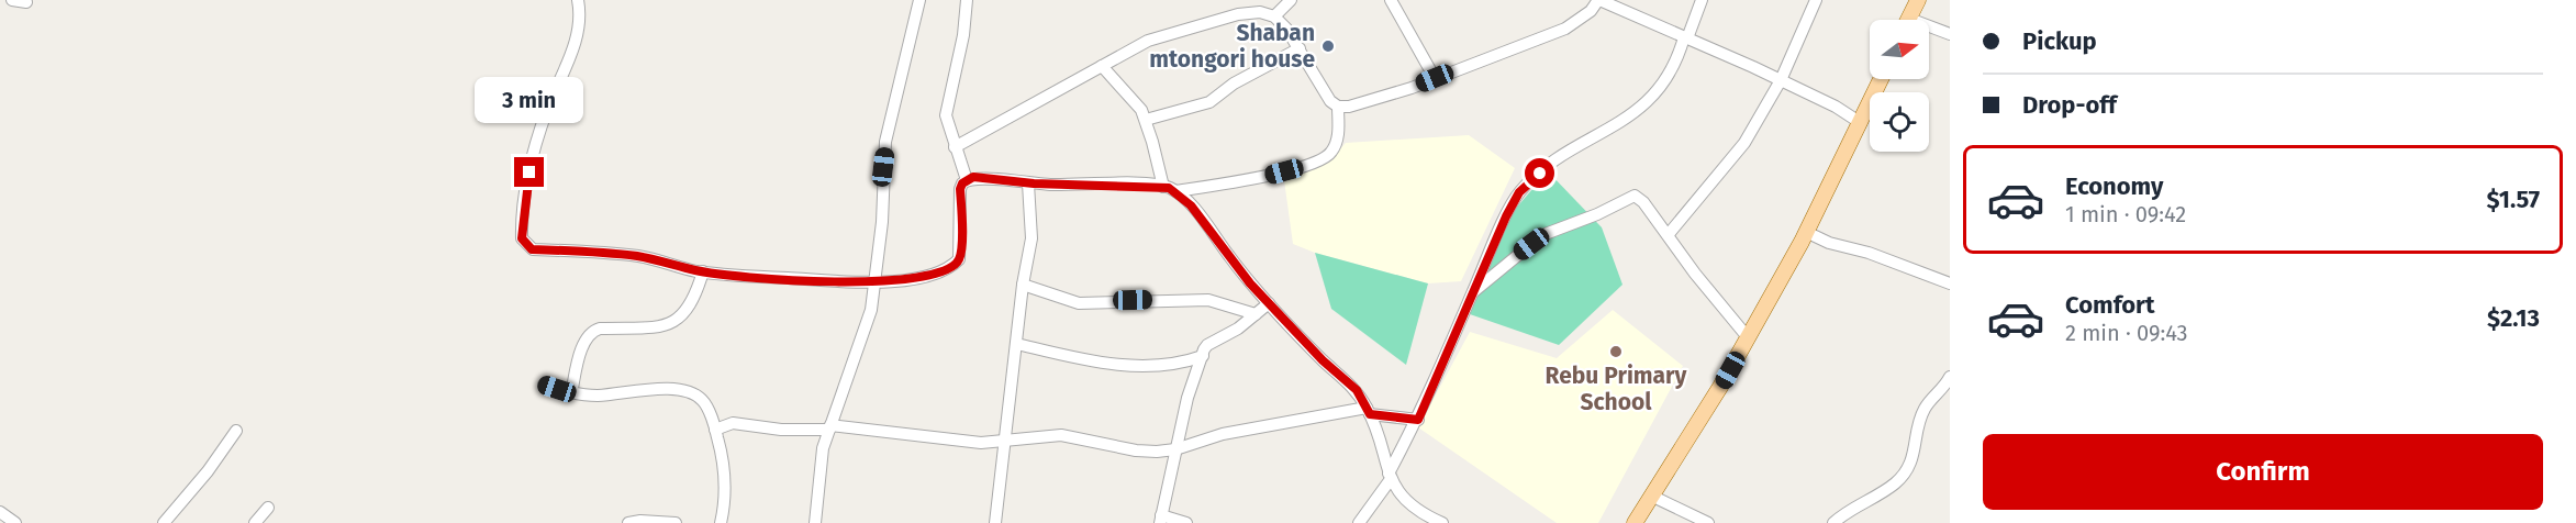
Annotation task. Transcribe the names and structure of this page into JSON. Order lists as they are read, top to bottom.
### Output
{
  "places": ["Shaban mtongori house", "Rebu Primary School"],
  "north": "right",
  "page": {
    "banner": ["Pickup", "Drop-off"],
    "bubble": "3 min",
    "list": [
      {
        "name": "Economy",
        "note": "1 min · 09:42",
        "value": "$1.57"
      },
      {
        "name": "Comfort",
        "note": "2 min · 09:43",
        "value": "$2.13"
      }
    ],
    "buttons": "Confirm"
  }
}
